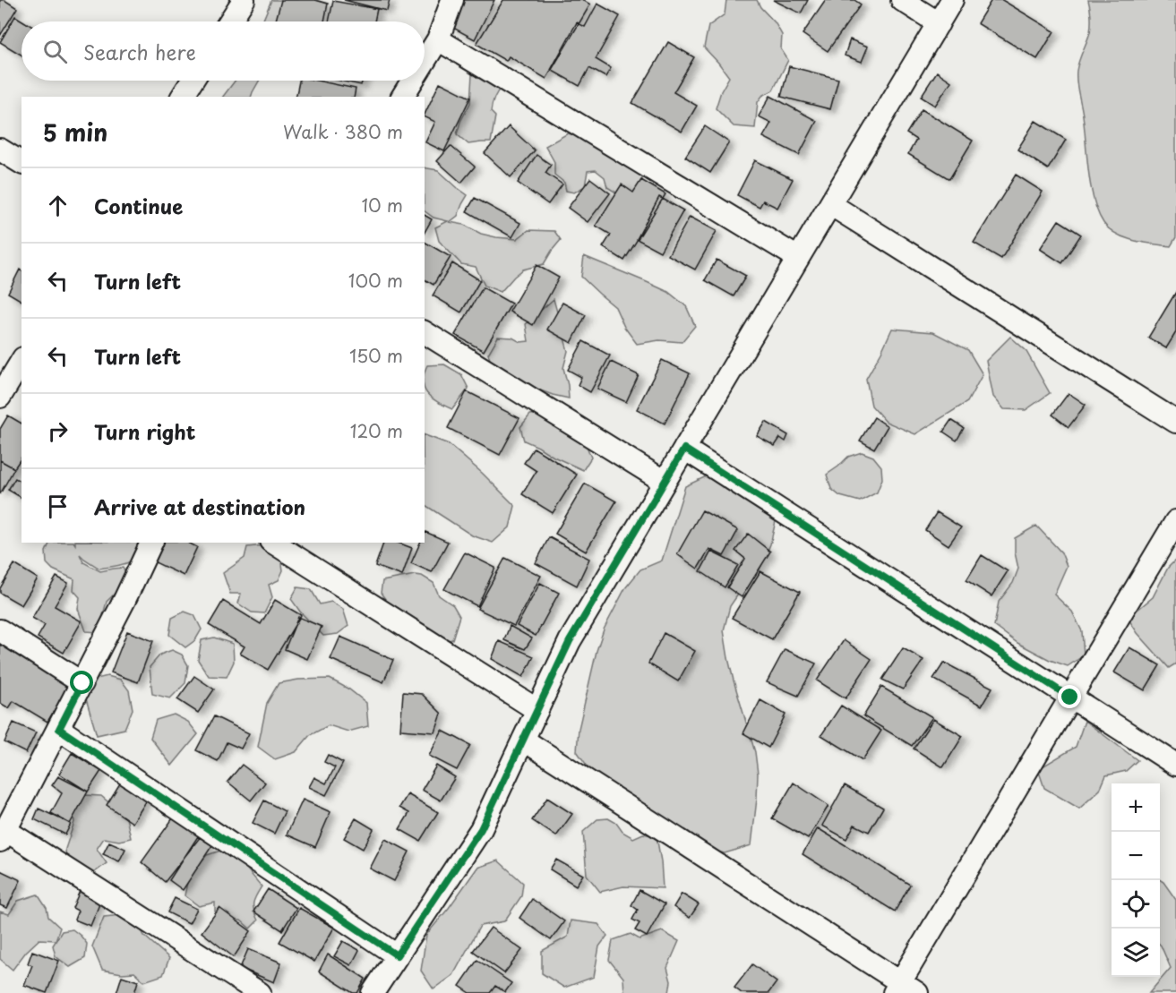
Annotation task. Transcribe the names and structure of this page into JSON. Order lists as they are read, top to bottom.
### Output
{
  "page": {
    "search": "Search here",
    "heading": ["5 min", "Walk · 380 m"],
    "list": [
      ["Continue", "10 m"],
      ["Turn left", "100 m"],
      ["Turn left", "150 m"],
      ["Turn right", "120 m"],
      "Arrive at destination"
    ],
    "map_buttons": ["+", "−"]
  }
}
